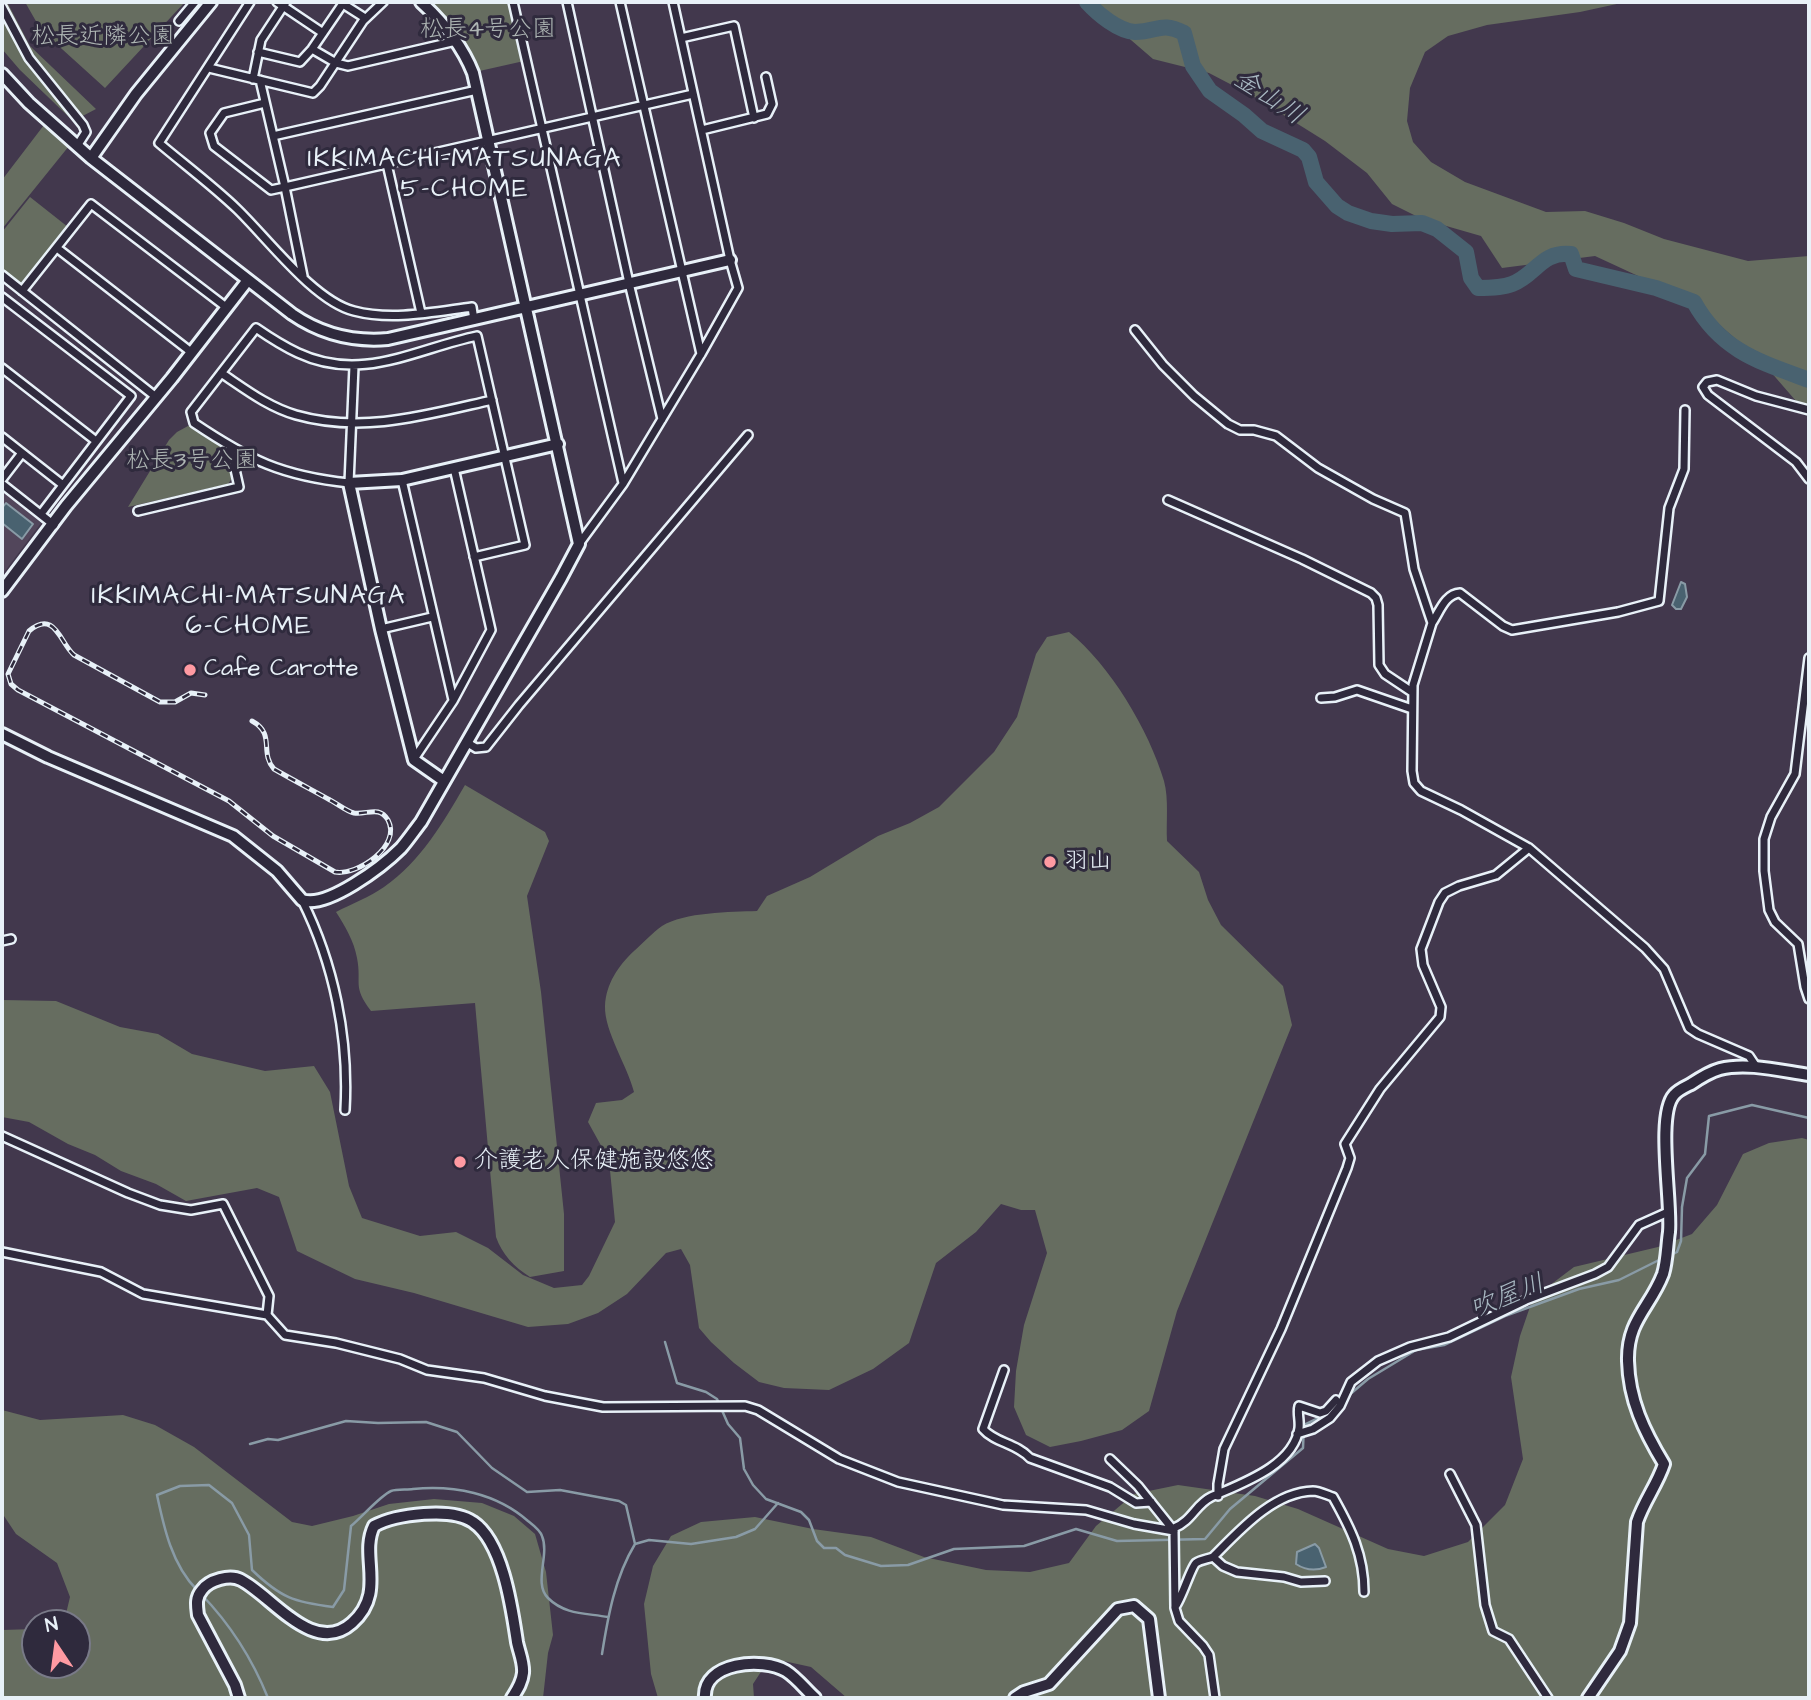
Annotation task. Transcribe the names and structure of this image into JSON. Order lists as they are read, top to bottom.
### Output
{
  "districts": ["IKKIMACHI-MATSUNAGA 5-CHOME", "IKKIMACHI-MATSUNAGA 6-CHOME"],
  "water": ["金山川", "吹屋川"],
  "parks": ["松長4号公園", "松長近隣公園", "松長3号公園"],
  "places": ["Cafe Carotte", "羽山", "介護老人保健施設悠悠"],
  "north": "top"
}
